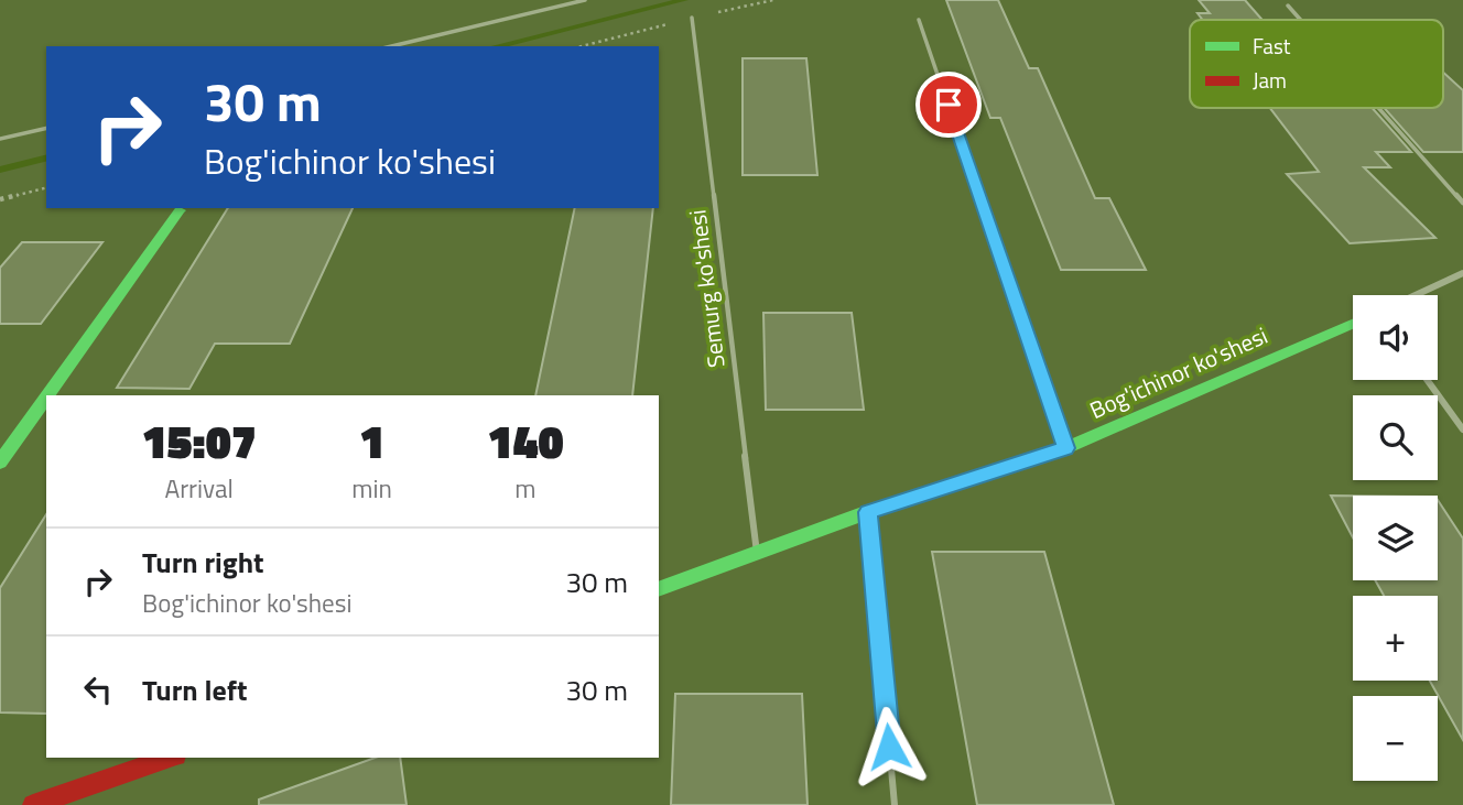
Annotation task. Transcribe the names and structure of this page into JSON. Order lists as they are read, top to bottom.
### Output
{
  "streets": {
    "street": ["Bog'ichinor ko'shesi"],
    "lane": ["Semurg ko'shesi"]
  },
  "crossings": [
    ["Semurg ko'shesi", "Bog'ichinor ko'shesi"]
  ],
  "legend": ["Fast", "Jam"],
  "page": {
    "turn": ["30 m", "Bog'ichinor ko'shesi"],
    "map_buttons": ["+", "−"],
    "eta": [
      "15:07",
      "Arrival",
      "1",
      "min",
      "140",
      "m"
    ],
    "list": [
      {
        "name": "Turn right",
        "note": "Bog'ichinor ko'shesi",
        "value": "30 m"
      },
      {
        "name": "Turn left",
        "value": "30 m"
      }
    ]
  }
}
